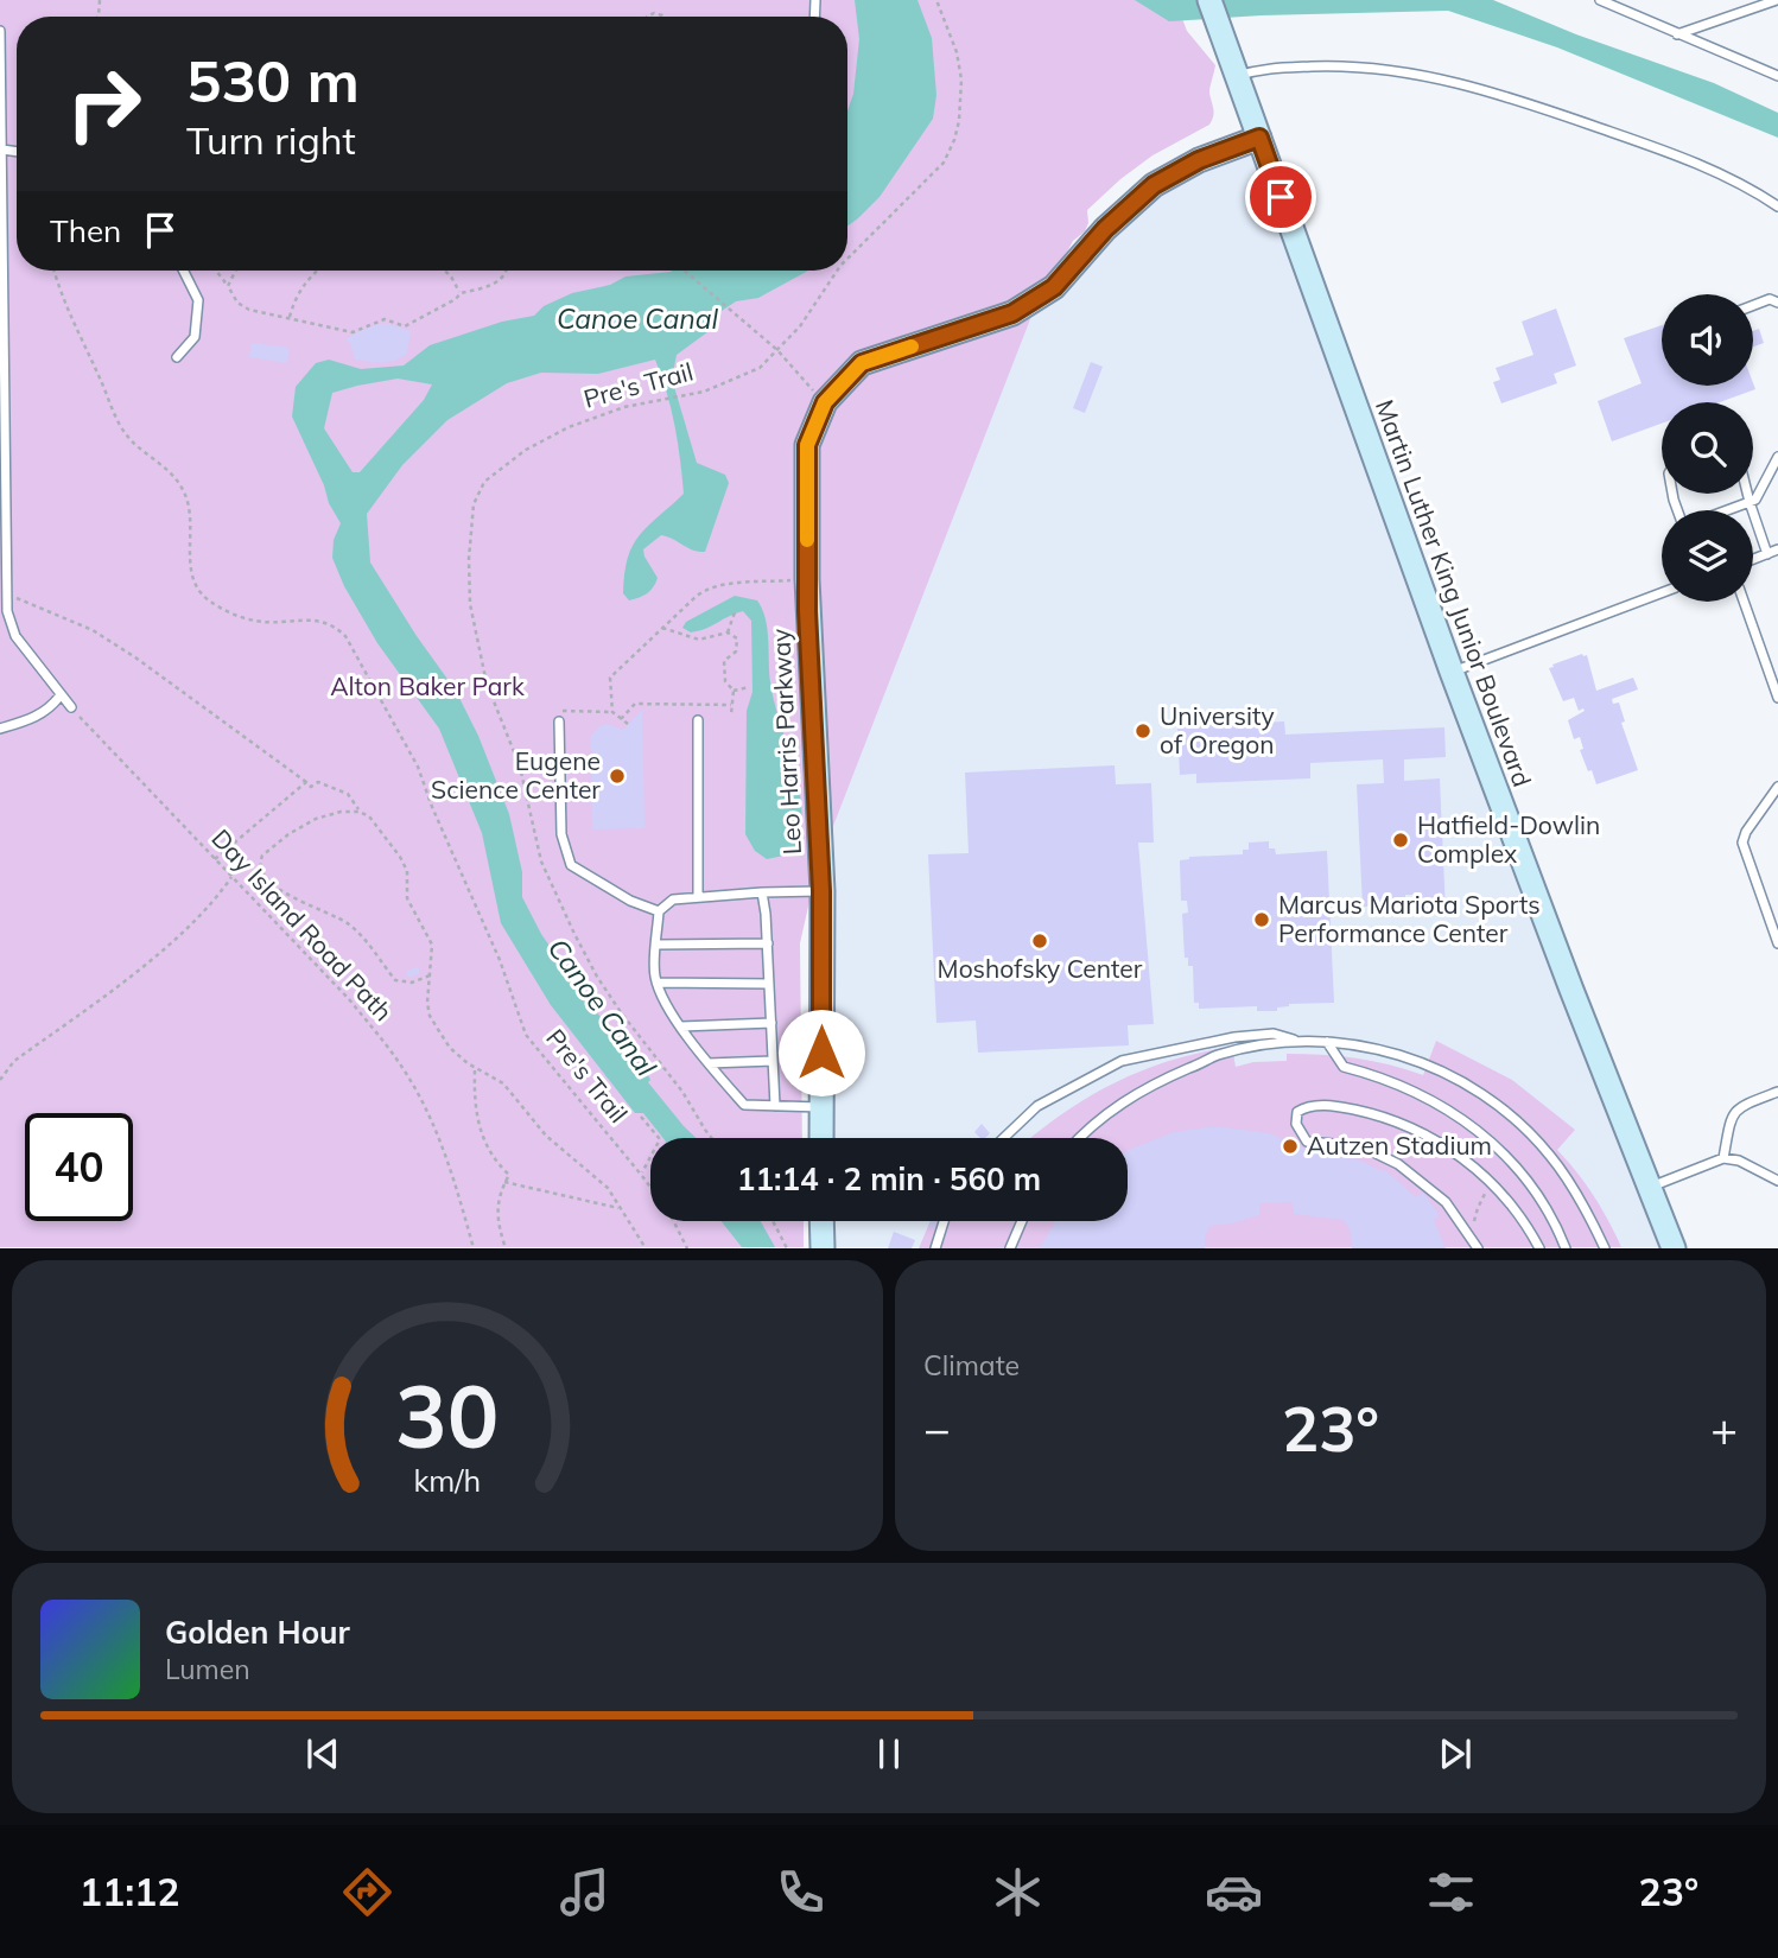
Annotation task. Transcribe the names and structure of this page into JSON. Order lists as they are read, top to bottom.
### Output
{
  "streets": {
    "main road": ["Martin Luther King Junior Boulevard", "Leo Harris Parkway"],
    "path": ["Pre's Trail", "Day Island Road Path"]
  },
  "crossings": [
    ["Martin Luther King Junior Boulevard", "Leo Harris Parkway"]
  ],
  "water": ["Canoe Canal"],
  "parks": ["Alton Baker Park"],
  "places": [
    "University of Oregon",
    "Eugene Science Center",
    "Hatfield-Dowlin Complex",
    "Marcus Mariota Sports Performance Center",
    "Moshofsky Center",
    "Autzen Stadium"
  ],
  "page": {
    "turn": ["530 m", "Turn right"],
    "then": "Then",
    "limit": "40",
    "trip": "11:14 · 2 min · 560 m",
    "tile": "Climate",
    "heat": ["−", "23°", "+"],
    "song": ["Golden Hour", "Lumen"],
    "tabs": ["11:12", "23°"],
    "gauge": ["30", "km/h"]
  }
}
